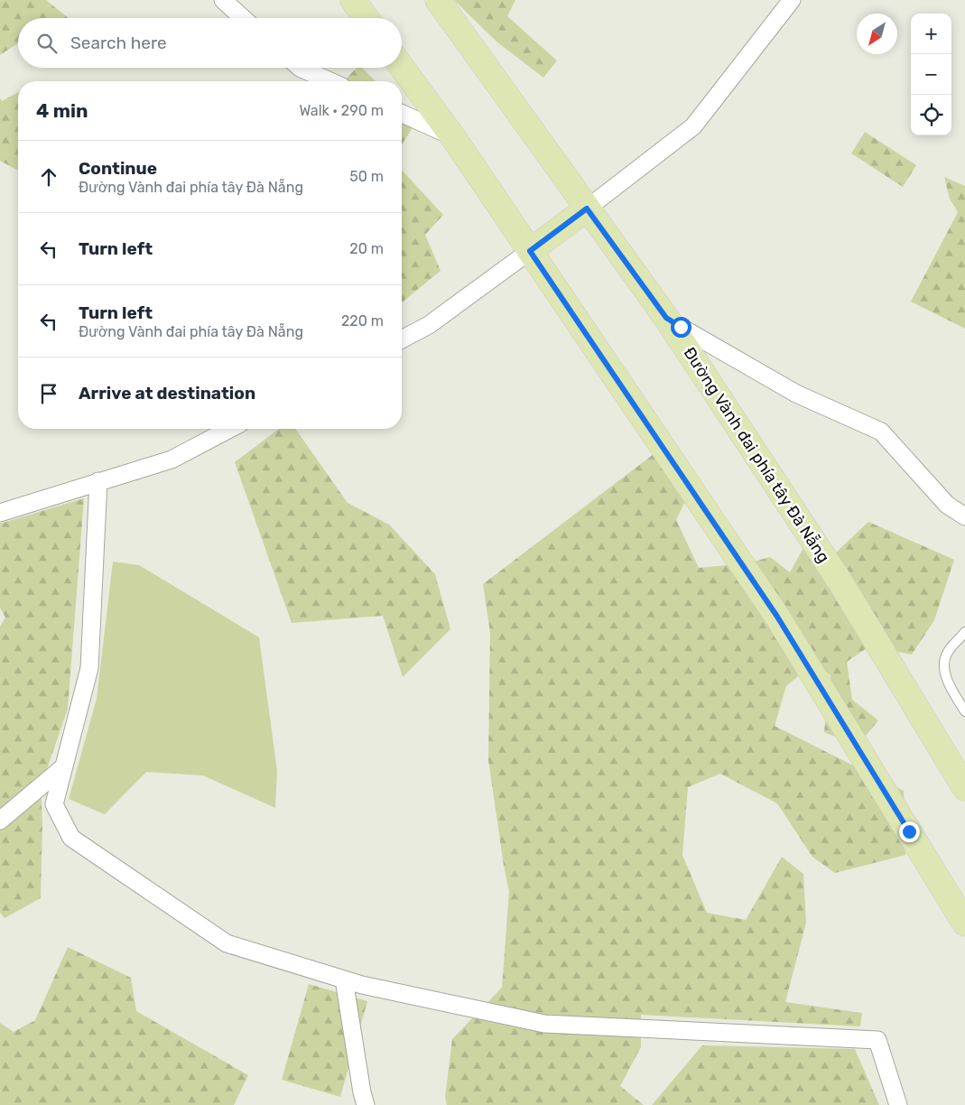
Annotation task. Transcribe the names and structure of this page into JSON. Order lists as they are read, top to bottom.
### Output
{
  "streets": {
    "main road": ["Đường Vành đai phía tây Đà Nẵng"]
  },
  "north": "bottom left",
  "page": {
    "map_buttons": ["+", "−"],
    "search": "Search here",
    "heading": ["4 min", "Walk · 290 m"],
    "list": [
      ["Continue", "Đường Vành đai phía tây Đà Nẵng", "50 m"],
      ["Turn left", "20 m"],
      ["Turn left", "Đường Vành đai phía tây Đà Nẵng", "220 m"],
      "Arrive at destination"
    ]
  }
}
